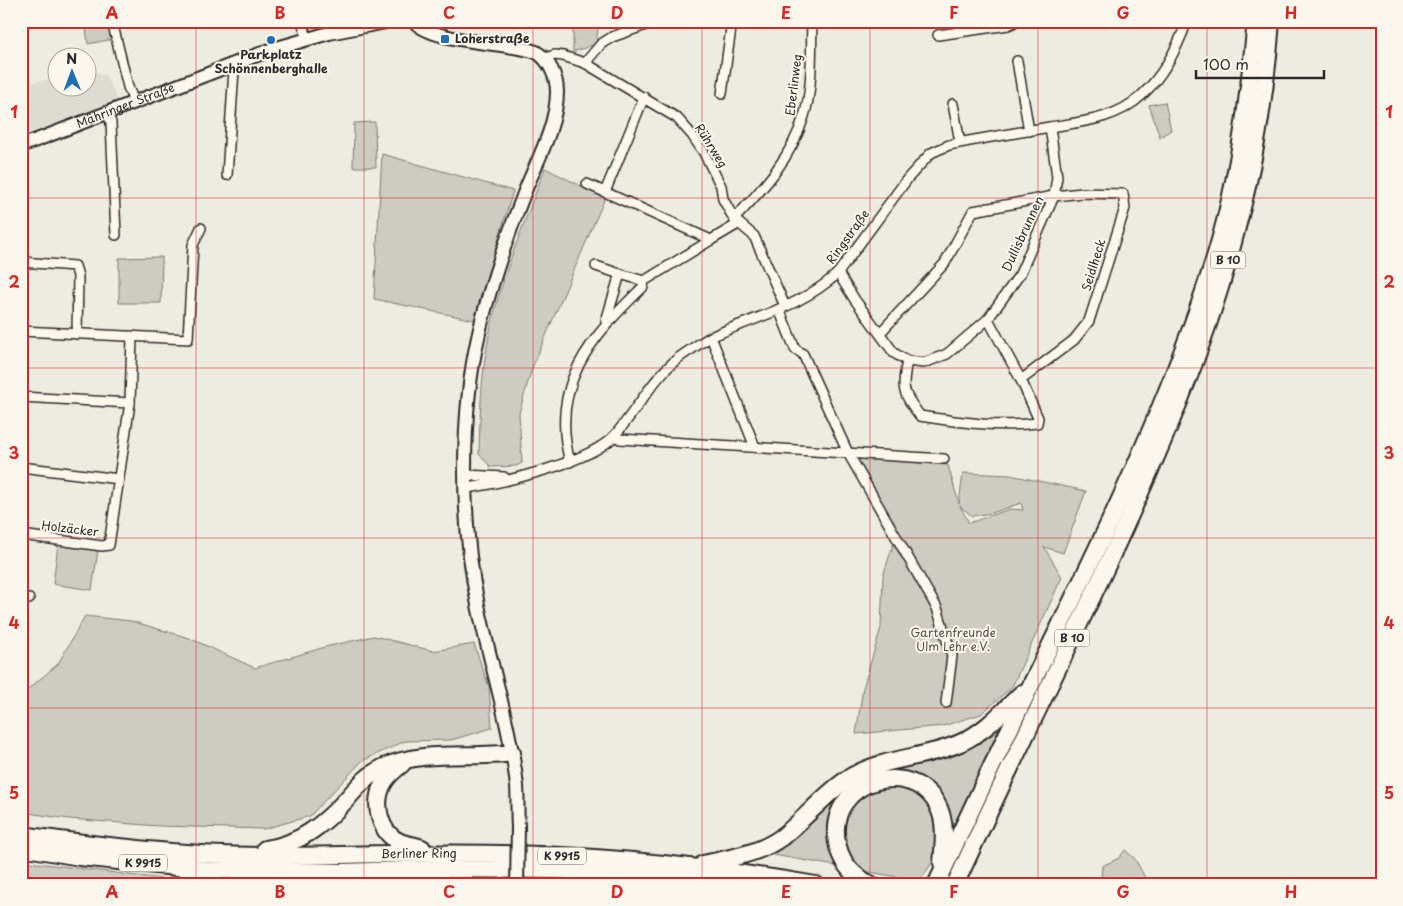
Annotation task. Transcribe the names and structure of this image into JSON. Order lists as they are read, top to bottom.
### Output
{
  "streets": {
    "highway": ["B 10", "Berliner Ring", "K 9915"],
    "street": [
      "Eberlinweg",
      "Mähringer Straße",
      "Rührweg",
      "Dullisbrunnen",
      "Ringstraße",
      "Seidlheck",
      "Holzäcker"
    ]
  },
  "crossings": [
    ["Eberlinweg", "Rührweg"],
    ["Rührweg", "Ringstraße"],
    ["Dullisbrunnen", "Ringstraße"],
    ["Dullisbrunnen", "Seidlheck"]
  ],
  "parks": ["Gartenfreunde Ulm Lehr e.V."],
  "places": {
    "transit": ["Loherstraße"],
    "other": ["Parkplatz Schönnenberghalle"]
  },
  "scale_bar": "100 m",
  "north": "top",
  "grid": {
    "columns": [
      "A",
      "B",
      "C",
      "D",
      "E",
      "F",
      "G",
      "H"
    ],
    "rows": [
      "1",
      "2",
      "3",
      "4",
      "5"
    ]
  }
}
